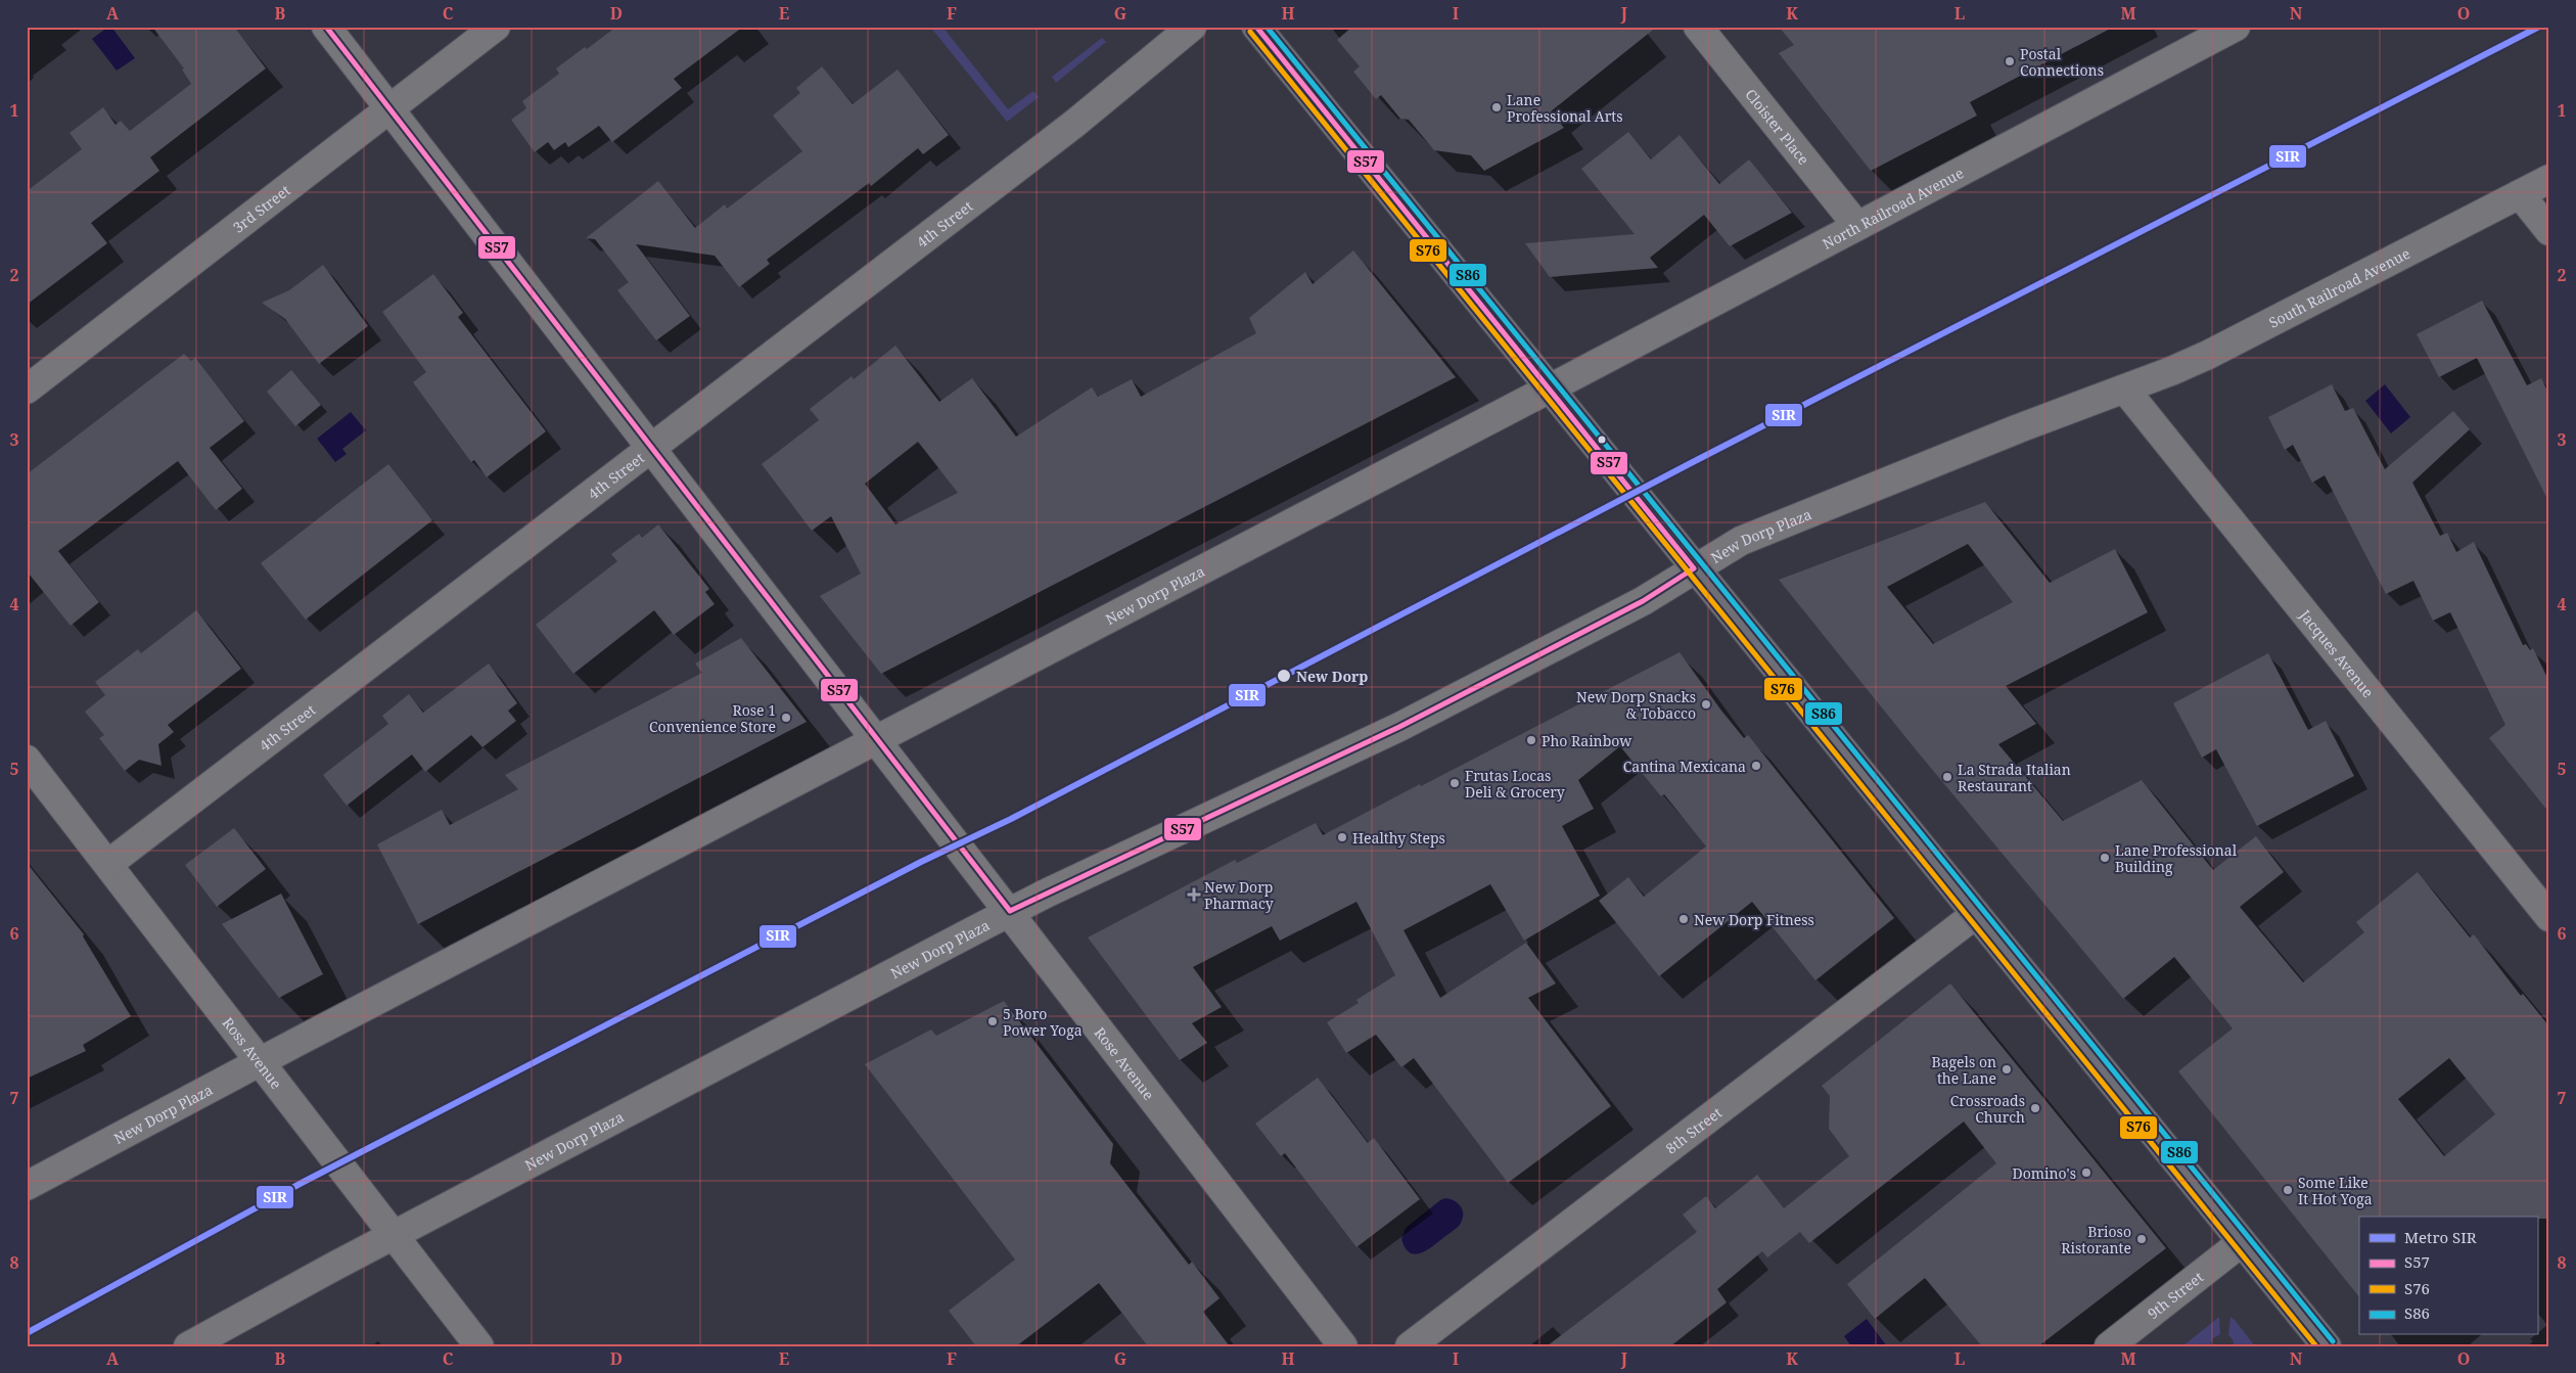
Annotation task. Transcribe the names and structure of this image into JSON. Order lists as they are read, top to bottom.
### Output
{
  "streets": {
    "street": [
      "Cloister Place",
      "North Railroad Avenue",
      "3rd Street",
      "4th Street",
      "South Railroad Avenue",
      "New Dorp Plaza",
      "Jacques Avenue",
      "Ross Avenue",
      "Rose Avenue",
      "8th Street",
      "9th Street"
    ]
  },
  "crossings": [
    ["Cloister Place", "North Railroad Avenue"],
    ["North Railroad Avenue", "New Dorp Plaza"],
    ["3rd Street", "Rose Avenue"],
    ["4th Street", "Ross Avenue"],
    ["4th Street", "Rose Avenue"],
    ["South Railroad Avenue", "New Dorp Plaza"],
    ["South Railroad Avenue", "Jacques Avenue"],
    ["New Dorp Plaza", "Jacques Avenue"],
    ["New Dorp Plaza", "Ross Avenue"],
    ["New Dorp Plaza", "Rose Avenue"]
  ],
  "places": {
    "other": [
      "Postal Connections",
      "Lane Professional Arts",
      "New Dorp",
      "New Dorp Snacks & Tobacco",
      "Rose 1 Convenience Store",
      "Pho Rainbow",
      "Cantina Mexicana",
      "La Strada Italian Restaurant",
      "Frutas Locas Deli & Grocery",
      "Healthy Steps",
      "Lane Professional Building",
      "New Dorp Fitness",
      "5 Boro Power Yoga",
      "Bagels on the Lane",
      "Crossroads Church",
      "Domino's",
      "Some Like It Hot Yoga",
      "Brioso Ristorante"
    ],
    "health": ["New Dorp Pharmacy"]
  },
  "lines": [
    "metro line SIR",
    "transit line S57",
    "transit line S86",
    "transit line S76"
  ],
  "legend": [
    "Metro SIR",
    "S57",
    "S76",
    "S86"
  ],
  "grid": {
    "columns": [
      "A",
      "B",
      "C",
      "D",
      "E",
      "F",
      "G",
      "H",
      "I",
      "J",
      "K",
      "L",
      "M",
      "N",
      "O"
    ],
    "rows": [
      "1",
      "2",
      "3",
      "4",
      "5",
      "6",
      "7",
      "8"
    ]
  }
}
